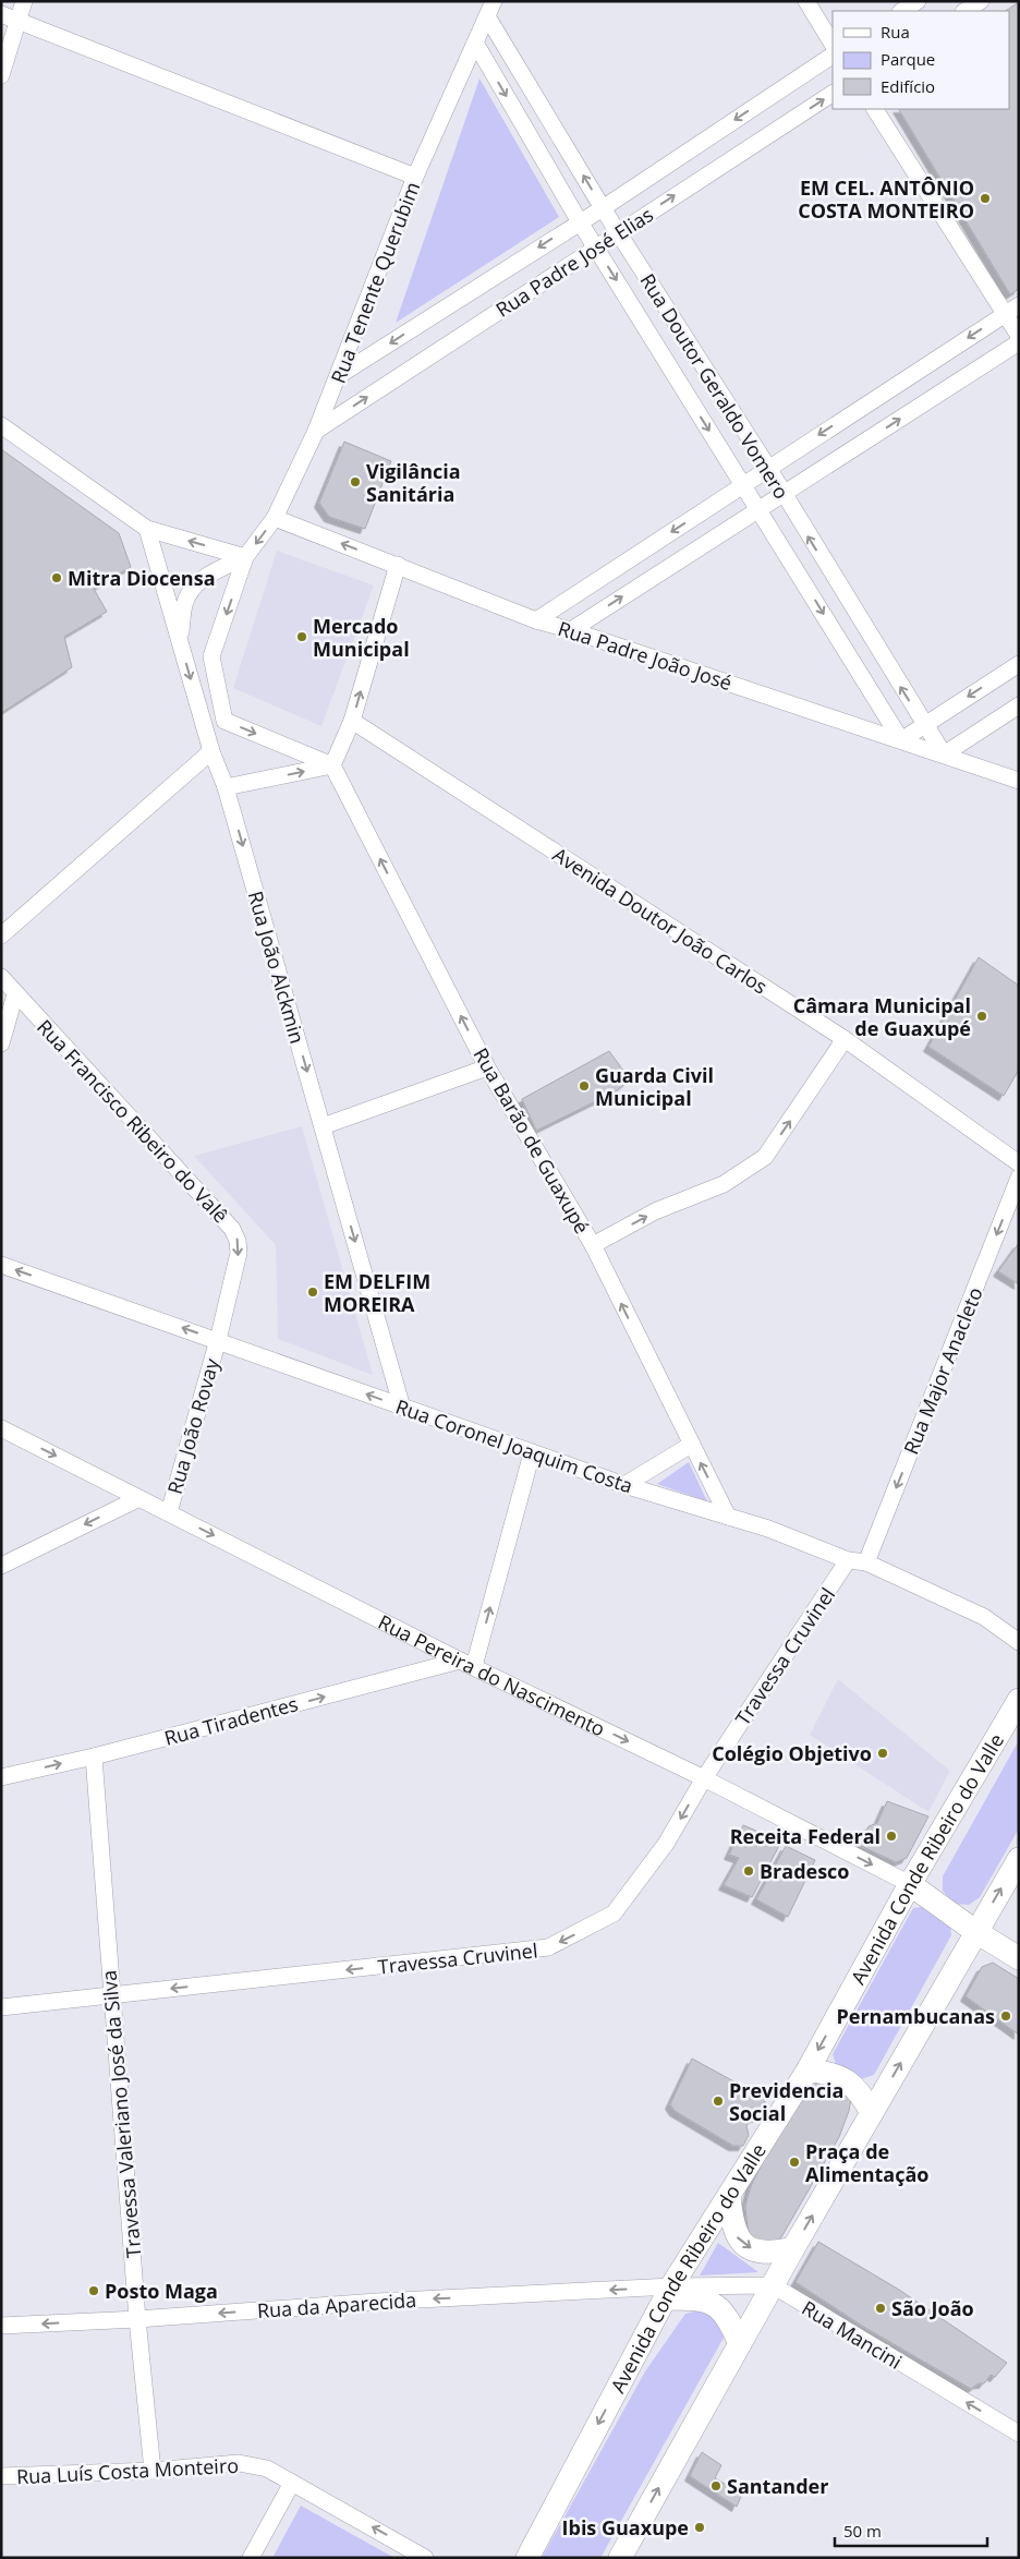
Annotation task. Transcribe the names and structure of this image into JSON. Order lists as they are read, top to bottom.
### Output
{
  "streets": {
    "main road": ["Rua Pereira do Nascimento", "Avenida Conde Ribeiro do Valle"],
    "street": [
      "Rua Padre José Elias",
      "Rua Tenente Querubim",
      "Rua Doutor Geraldo Vomero",
      "Rua Padre João José",
      "Avenida Doutor João Carlos",
      "Rua João Alckmin",
      "Rua Francisco Ribeiro do Valê",
      "Rua Barão de Guaxupé",
      "Rua Major Anacleto",
      "Rua João Rovay",
      "Rua Coronel Joaquim Costa",
      "Travessa Cruvinel",
      "Rua Tiradentes",
      "Travessa Valeriano José da Silva",
      "Rua da Aparecida",
      "Rua Mancini",
      "Rua Luís Costa Monteiro"
    ]
  },
  "crossings": [
    ["Rua Padre José Elias", "Rua Tenente Querubim"],
    ["Rua Padre José Elias", "Rua Doutor Geraldo Vomero"],
    ["Rua Tenente Querubim", "Rua Doutor Geraldo Vomero"],
    ["Rua Tenente Querubim", "Rua Padre João José"],
    ["Rua Doutor Geraldo Vomero", "Rua Padre João José"],
    ["Rua João Alckmin", "Rua Coronel Joaquim Costa"],
    ["Rua Francisco Ribeiro do Valê", "Rua João Rovay"],
    ["Rua Francisco Ribeiro do Valê", "Rua Coronel Joaquim Costa"],
    ["Rua Barão de Guaxupé", "Rua Coronel Joaquim Costa"],
    ["Rua Major Anacleto", "Rua Coronel Joaquim Costa"],
    ["Rua João Rovay", "Rua Coronel Joaquim Costa"],
    ["Rua João Rovay", "Rua Pereira do Nascimento"],
    ["Rua Coronel Joaquim Costa", "Travessa Cruvinel"],
    ["Travessa Cruvinel", "Rua Pereira do Nascimento"],
    ["Travessa Cruvinel", "Travessa Valeriano José da Silva"],
    ["Rua Pereira do Nascimento", "Rua Tiradentes"],
    ["Rua Pereira do Nascimento", "Avenida Conde Ribeiro do Valle"],
    ["Rua Tiradentes", "Travessa Valeriano José da Silva"],
    ["Avenida Conde Ribeiro do Valle", "Rua da Aparecida"],
    ["Travessa Valeriano José da Silva", "Rua da Aparecida"],
    ["Travessa Valeriano José da Silva", "Rua Luís Costa Monteiro"]
  ],
  "one_way": [
    "Rua João Alckmin",
    "Rua Francisco Ribeiro do Valê",
    "Rua Barão de Guaxupé",
    "Rua Major Anacleto",
    "Rua Coronel Joaquim Costa",
    "Travessa Cruvinel",
    "Rua Pereira do Nascimento",
    "Rua Tiradentes",
    "Rua da Aparecida",
    "Rua Mancini"
  ],
  "places": [
    "EM CEL. ANTÔNIO COSTA MONTEIRO",
    "Vigilância Sanitária",
    "Mitra Diocensa",
    "Mercado Municipal",
    "Câmara Municipal de Guaxupé",
    "Guarda Civil Municipal",
    "EM DELFIM MOREIRA",
    "Colégio Objetivo",
    "Receita Federal",
    "Bradesco",
    "Pernambucanas",
    "Previdencia Social",
    "Praça de Alimentação",
    "Posto Maga",
    "São João",
    "Santander",
    "Ibis Guaxupe"
  ],
  "legend": ["Rua", "Parque", "Edifício"],
  "scale_bar": "50 m"
}
